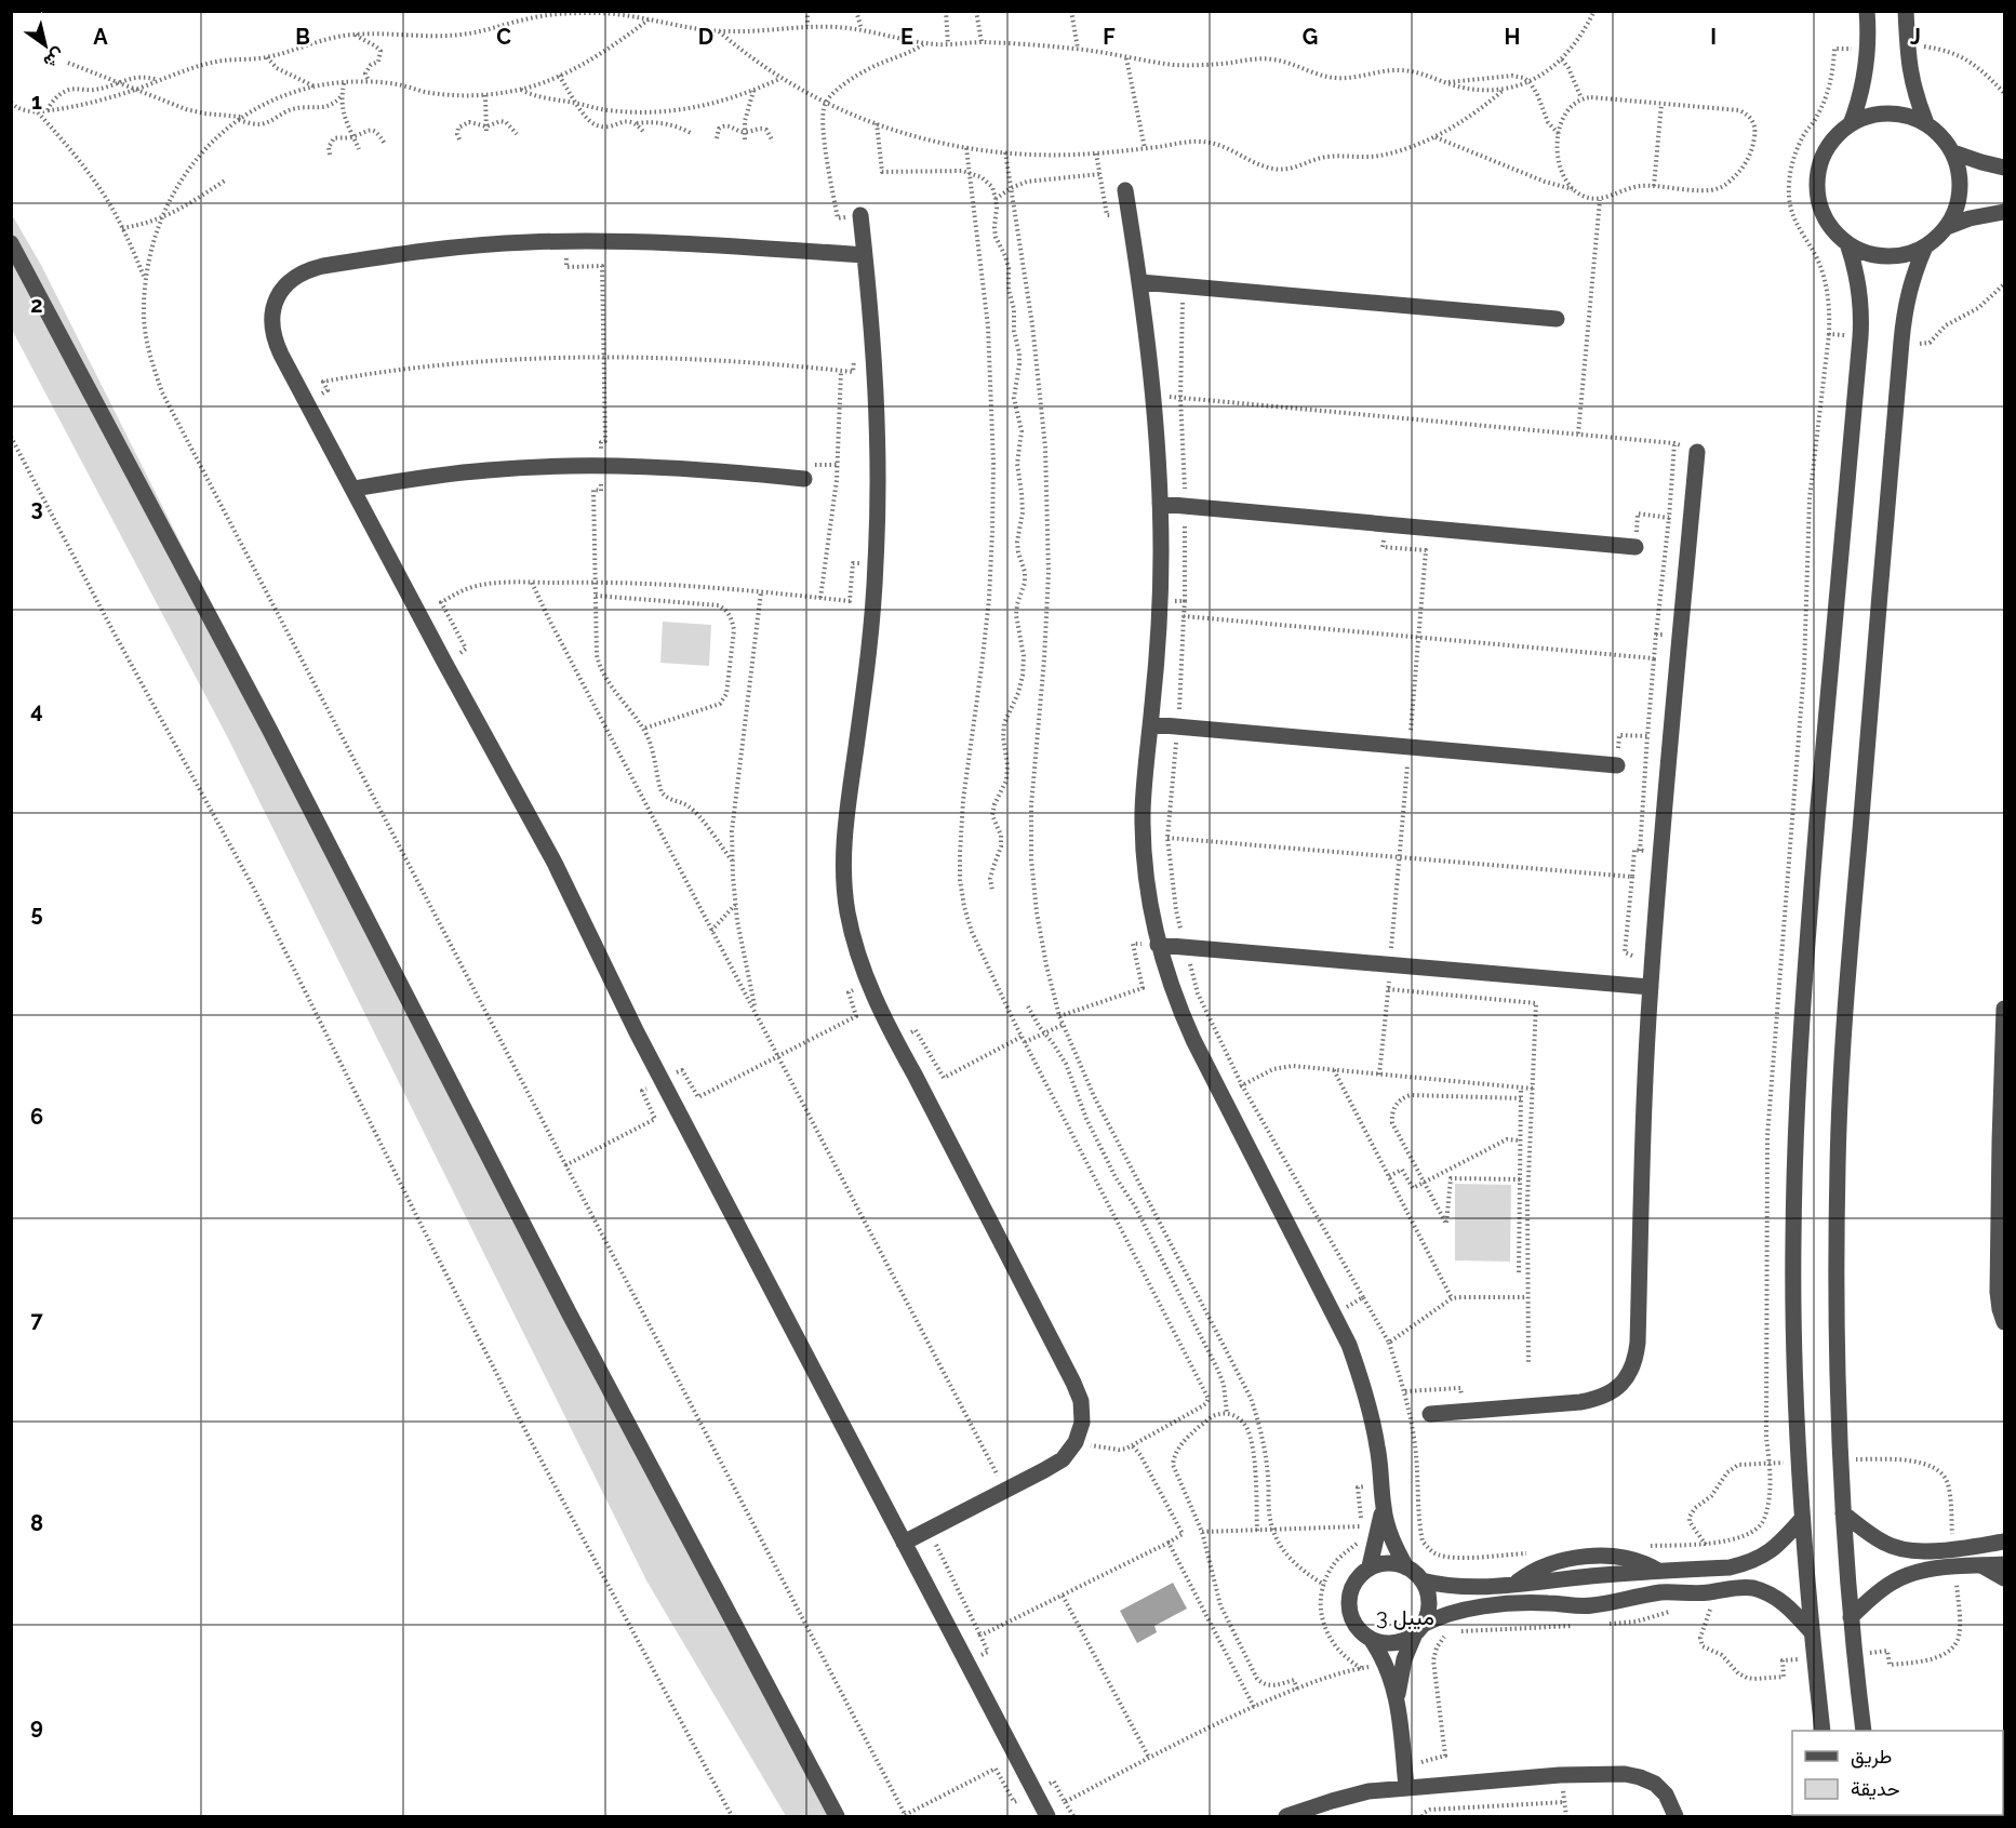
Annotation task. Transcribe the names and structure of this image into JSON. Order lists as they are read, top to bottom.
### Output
{
  "districts": ["ميبل 3"],
  "legend": ["طريق", "حديقة"],
  "north": "bottom right",
  "grid": {
    "columns": [
      "A",
      "B",
      "C",
      "D",
      "E",
      "F",
      "G",
      "H",
      "I",
      "J"
    ],
    "rows": [
      "1",
      "2",
      "3",
      "4",
      "5",
      "6",
      "7",
      "8",
      "9"
    ]
  }
}
